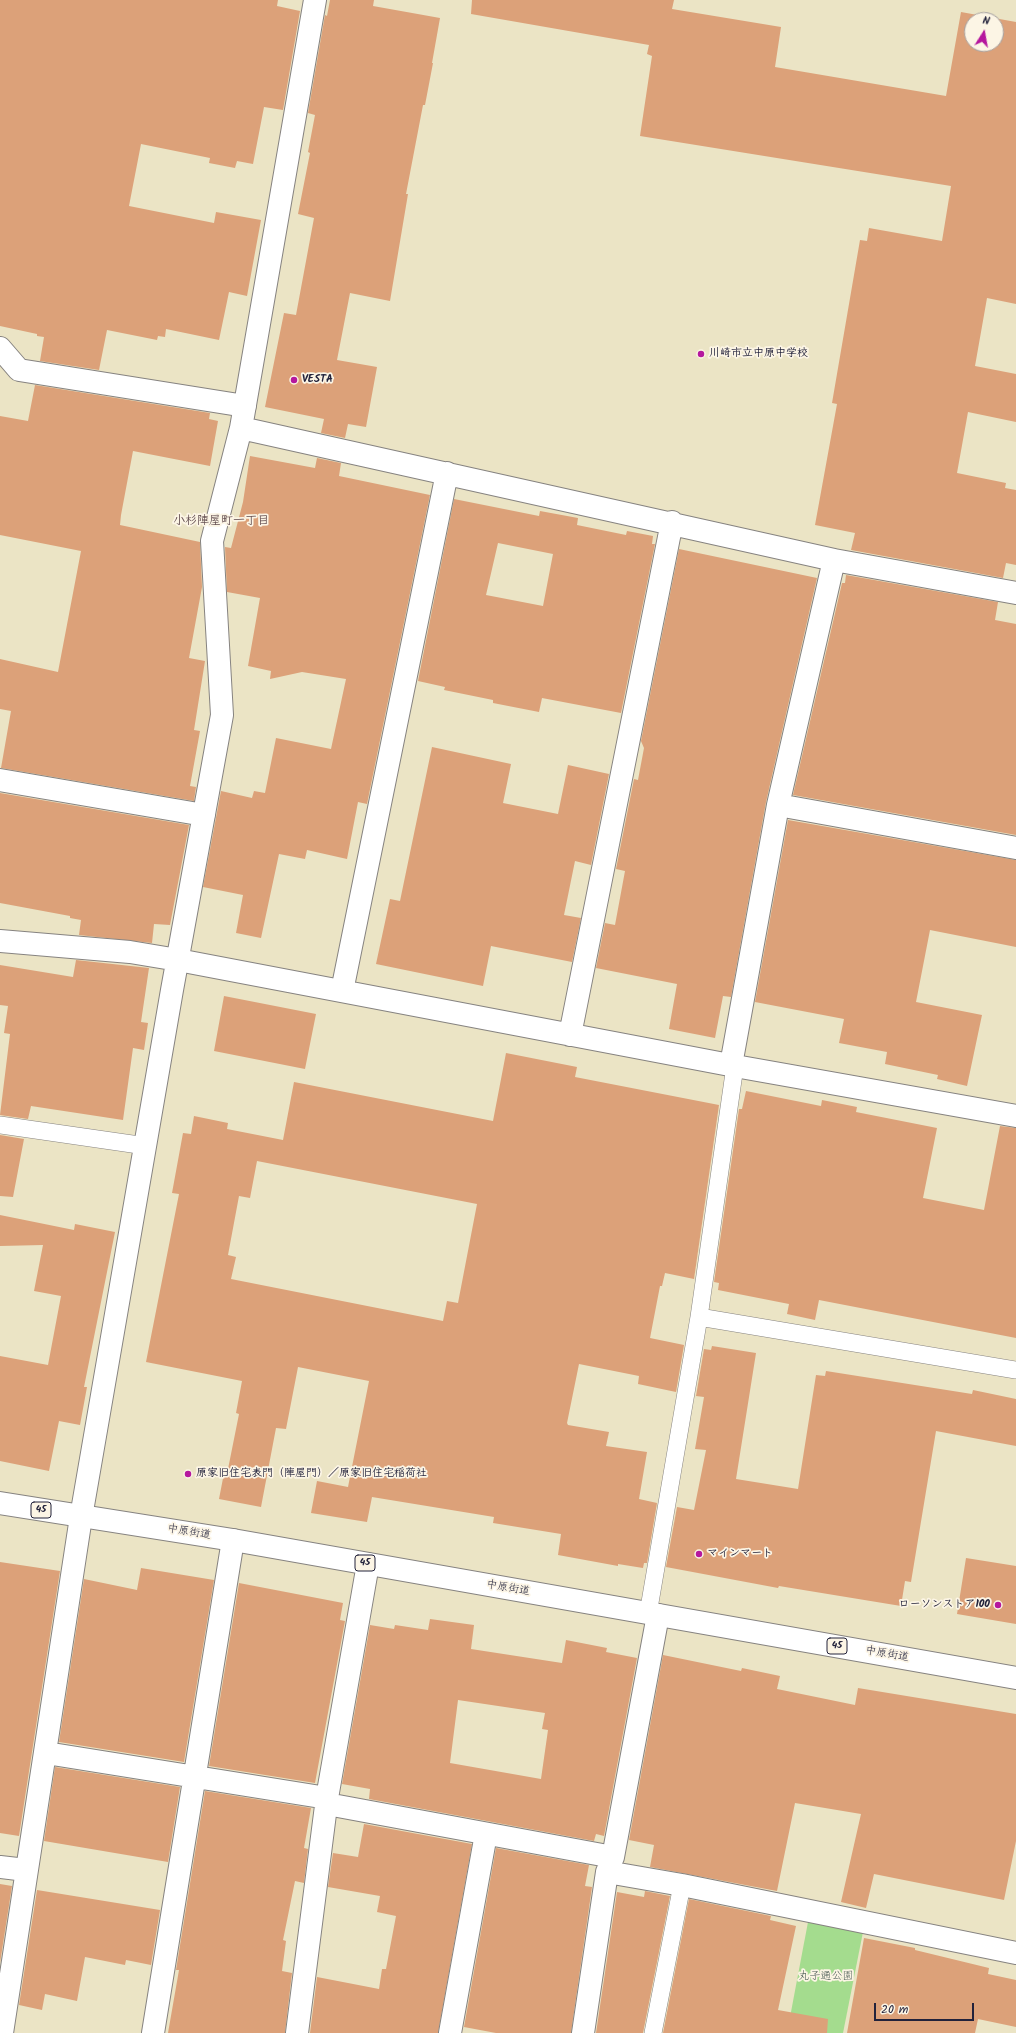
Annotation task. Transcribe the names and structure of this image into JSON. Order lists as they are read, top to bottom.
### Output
{
  "streets": {
    "street": ["45", "中原街道"]
  },
  "districts": ["小杉陣屋町一丁目"],
  "parks": ["丸子通公園"],
  "places": [
    "川崎市立中原中学校",
    "VESTA",
    "原家旧住宅表門（陣屋門）／原家旧住宅稲荷社",
    "マインマート",
    "ローソンストア100"
  ],
  "scale_bar": "20 m",
  "north": "top"
}
